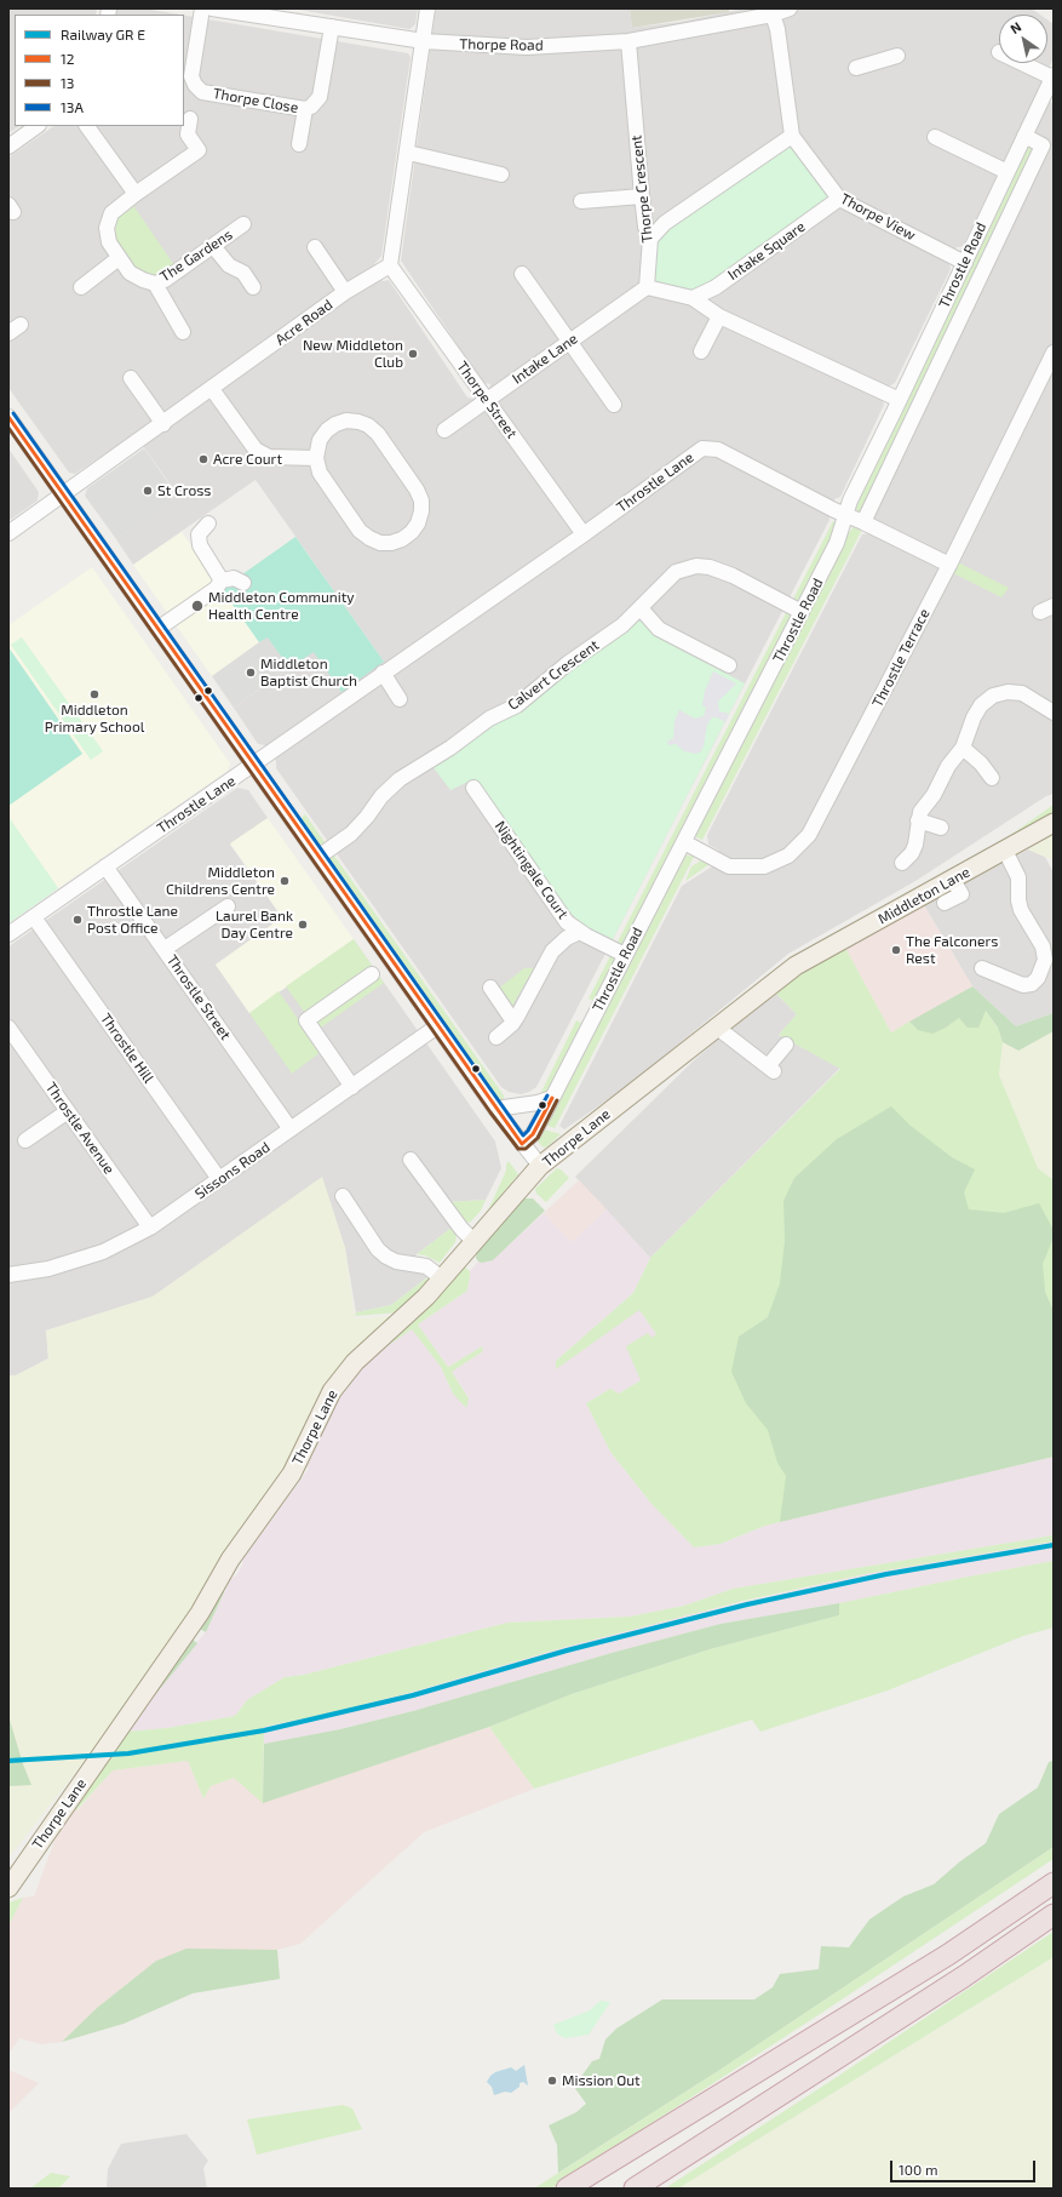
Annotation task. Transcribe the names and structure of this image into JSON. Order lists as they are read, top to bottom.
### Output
{
  "streets": {
    "main road": ["Middleton Lane", "Thorpe Lane"],
    "street": [
      "Thorpe Road",
      "Thorpe Close",
      "Thorpe Crescent",
      "Thorpe View",
      "Intake Square",
      "The Gardens",
      "Throstle Road",
      "Acre Road",
      "Intake Lane",
      "Thorpe Street",
      "Throstle Lane",
      "Throstle Terrace",
      "Calvert Crescent",
      "Nightingale Court",
      "Throstle Street",
      "Throstle Hill",
      "Throstle Avenue",
      "Sissons Road"
    ]
  },
  "crossings": [
    ["Thorpe Road", "Thorpe Close"],
    ["Thorpe Road", "Thorpe Crescent"],
    ["Thorpe Road", "Thorpe View"],
    ["Thorpe Crescent", "Intake Lane"],
    ["Thorpe View", "Intake Square"],
    ["Thorpe View", "Throstle Road"],
    ["Throstle Road", "Throstle Lane"],
    ["Throstle Road", "Throstle Terrace"],
    ["Throstle Road", "Calvert Crescent"],
    ["Throstle Road", "Nightingale Court"],
    ["Acre Road", "Thorpe Street"],
    ["Intake Lane", "Thorpe Street"],
    ["Thorpe Street", "Throstle Lane"],
    ["Throstle Lane", "Throstle Terrace"],
    ["Throstle Lane", "Throstle Street"],
    ["Throstle Lane", "Throstle Hill"],
    ["Middleton Lane", "Thorpe Lane"],
    ["Throstle Street", "Sissons Road"],
    ["Throstle Hill", "Sissons Road"],
    ["Throstle Avenue", "Sissons Road"]
  ],
  "places": [
    "New Middleton Club",
    "Acre Court",
    "St Cross",
    "Middleton Community Health Centre",
    "Middleton Baptist Church",
    "Middleton Primary School",
    "Middleton Childrens Centre",
    "Throstle Lane Post Office",
    "Laurel Bank Day Centre",
    "The Falconers Rest",
    "Mission Out"
  ],
  "lines": ["transit line 13A", "transit line 12", "transit line 13"],
  "legend": [
    "Railway GR E",
    "12",
    "13",
    "13A"
  ],
  "scale_bar": "100 m",
  "north": "top left"
}
